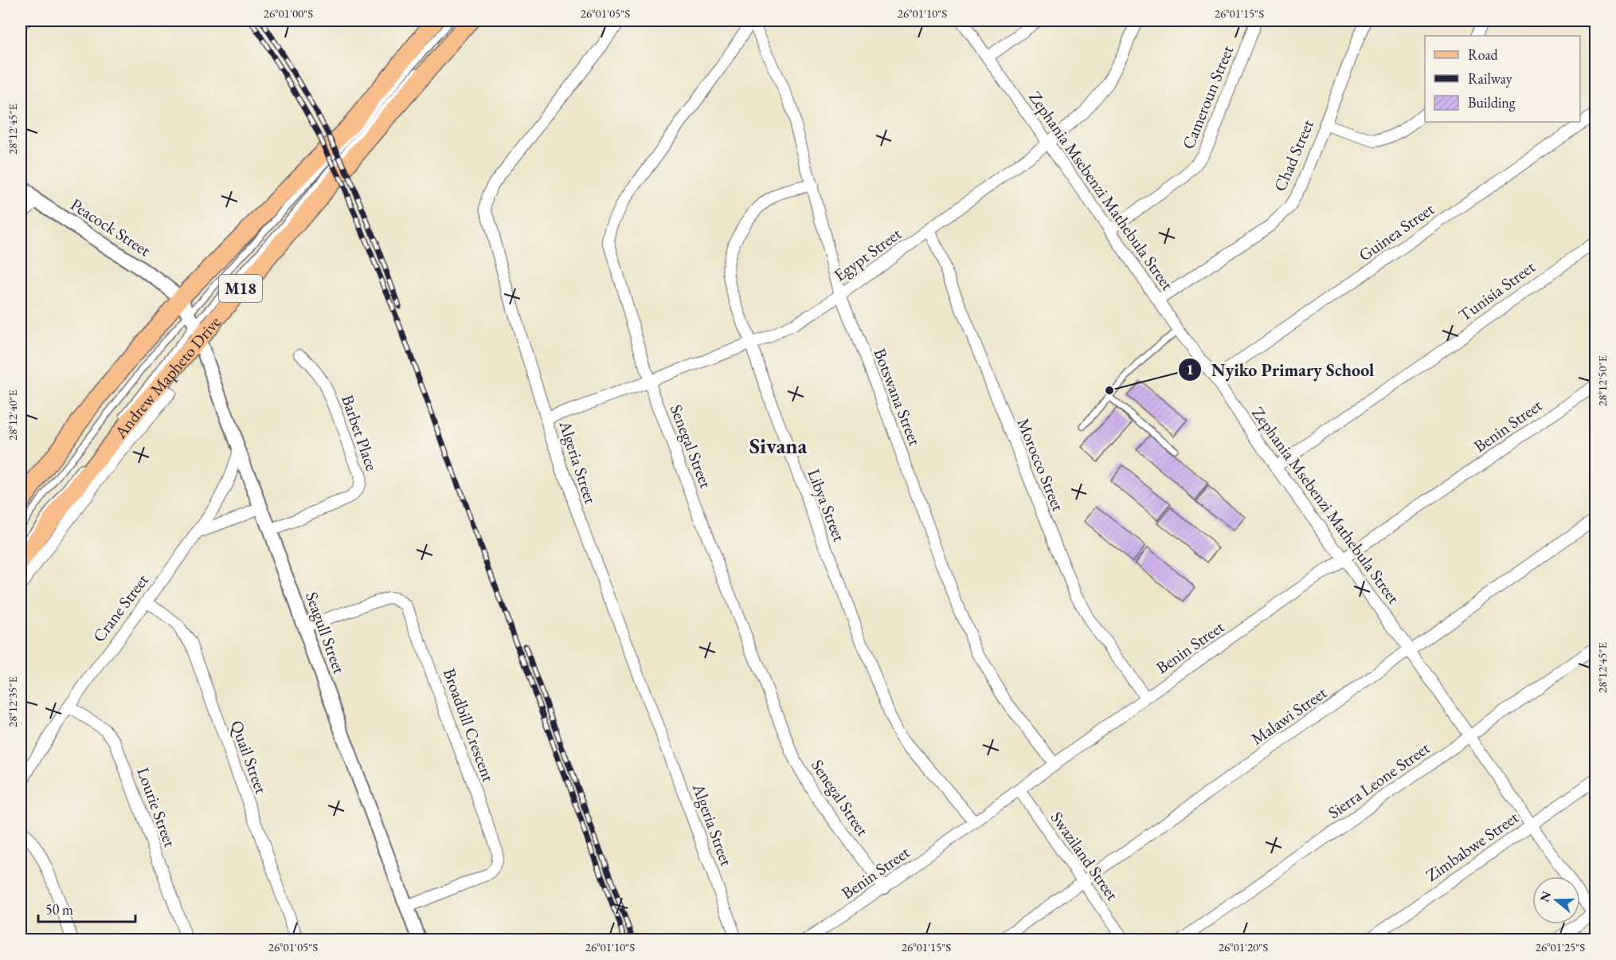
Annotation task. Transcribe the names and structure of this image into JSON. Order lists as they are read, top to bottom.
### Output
{
  "streets": {
    "main road": ["M18", "Andrew Mapheto Drive"],
    "street": [
      "Cameroun Street",
      "Chad Street",
      "Zephania Msebenzi Mathebula Street",
      "Peacock Street",
      "Guinea Street",
      "Egypt Street",
      "Tunisia Street",
      "Botswana Street",
      "Benin Street",
      "Barbet Place",
      "Senegal Street",
      "Algeria Street",
      "Morocco Street",
      "Libya Street",
      "Crane Street",
      "Seagull Street",
      "Malawi Street",
      "Broadbill Crescent",
      "Quail Street",
      "Sierra Leone Street",
      "Lourie Street",
      "Zimbabwe Street",
      "Swaziland Street"
    ]
  },
  "crossings": [
    ["Cameroun Street", "Zephania Msebenzi Mathebula Street"],
    ["Chad Street", "Zephania Msebenzi Mathebula Street"],
    ["Zephania Msebenzi Mathebula Street", "Guinea Street"],
    ["Zephania Msebenzi Mathebula Street", "Egypt Street"],
    ["Zephania Msebenzi Mathebula Street", "Tunisia Street"],
    ["Zephania Msebenzi Mathebula Street", "Benin Street"],
    ["Zephania Msebenzi Mathebula Street", "Malawi Street"],
    ["Zephania Msebenzi Mathebula Street", "Sierra Leone Street"],
    ["Zephania Msebenzi Mathebula Street", "Zimbabwe Street"],
    ["Peacock Street", "M18"],
    ["Peacock Street", "Seagull Street"],
    ["Egypt Street", "Botswana Street"],
    ["Egypt Street", "Senegal Street"],
    ["Egypt Street", "Algeria Street"],
    ["Egypt Street", "Morocco Street"],
    ["Egypt Street", "Libya Street"],
    ["M18", "Seagull Street"],
    ["Andrew Mapheto Drive", "Seagull Street"],
    ["Botswana Street", "Benin Street"],
    ["Botswana Street", "Senegal Street"],
    ["Botswana Street", "Libya Street"],
    ["Benin Street", "Senegal Street"],
    ["Benin Street", "Morocco Street"],
    ["Benin Street", "Libya Street"],
    ["Benin Street", "Swaziland Street"],
    ["Barbet Place", "Seagull Street"],
    ["Crane Street", "Seagull Street"],
    ["Crane Street", "Quail Street"],
    ["Crane Street", "Lourie Street"],
    ["Seagull Street", "Broadbill Crescent"],
    ["Malawi Street", "Swaziland Street"]
  ],
  "districts": ["Sivana"],
  "places": ["Nyiko Primary School"],
  "legend": ["Road", "Railway", "Building"],
  "scale_bar": "50 m",
  "north": "left",
  "coordinates": [
    "26°01'00\"S",
    "26°01'05\"S",
    "26°01'10\"S",
    "26°01'15\"S",
    "28°12'45\"E",
    "28°12'50\"E",
    "28°12'40\"E",
    "28°12'35\"E",
    "26°01'20\"S",
    "26°01'25\"S"
  ]
}
